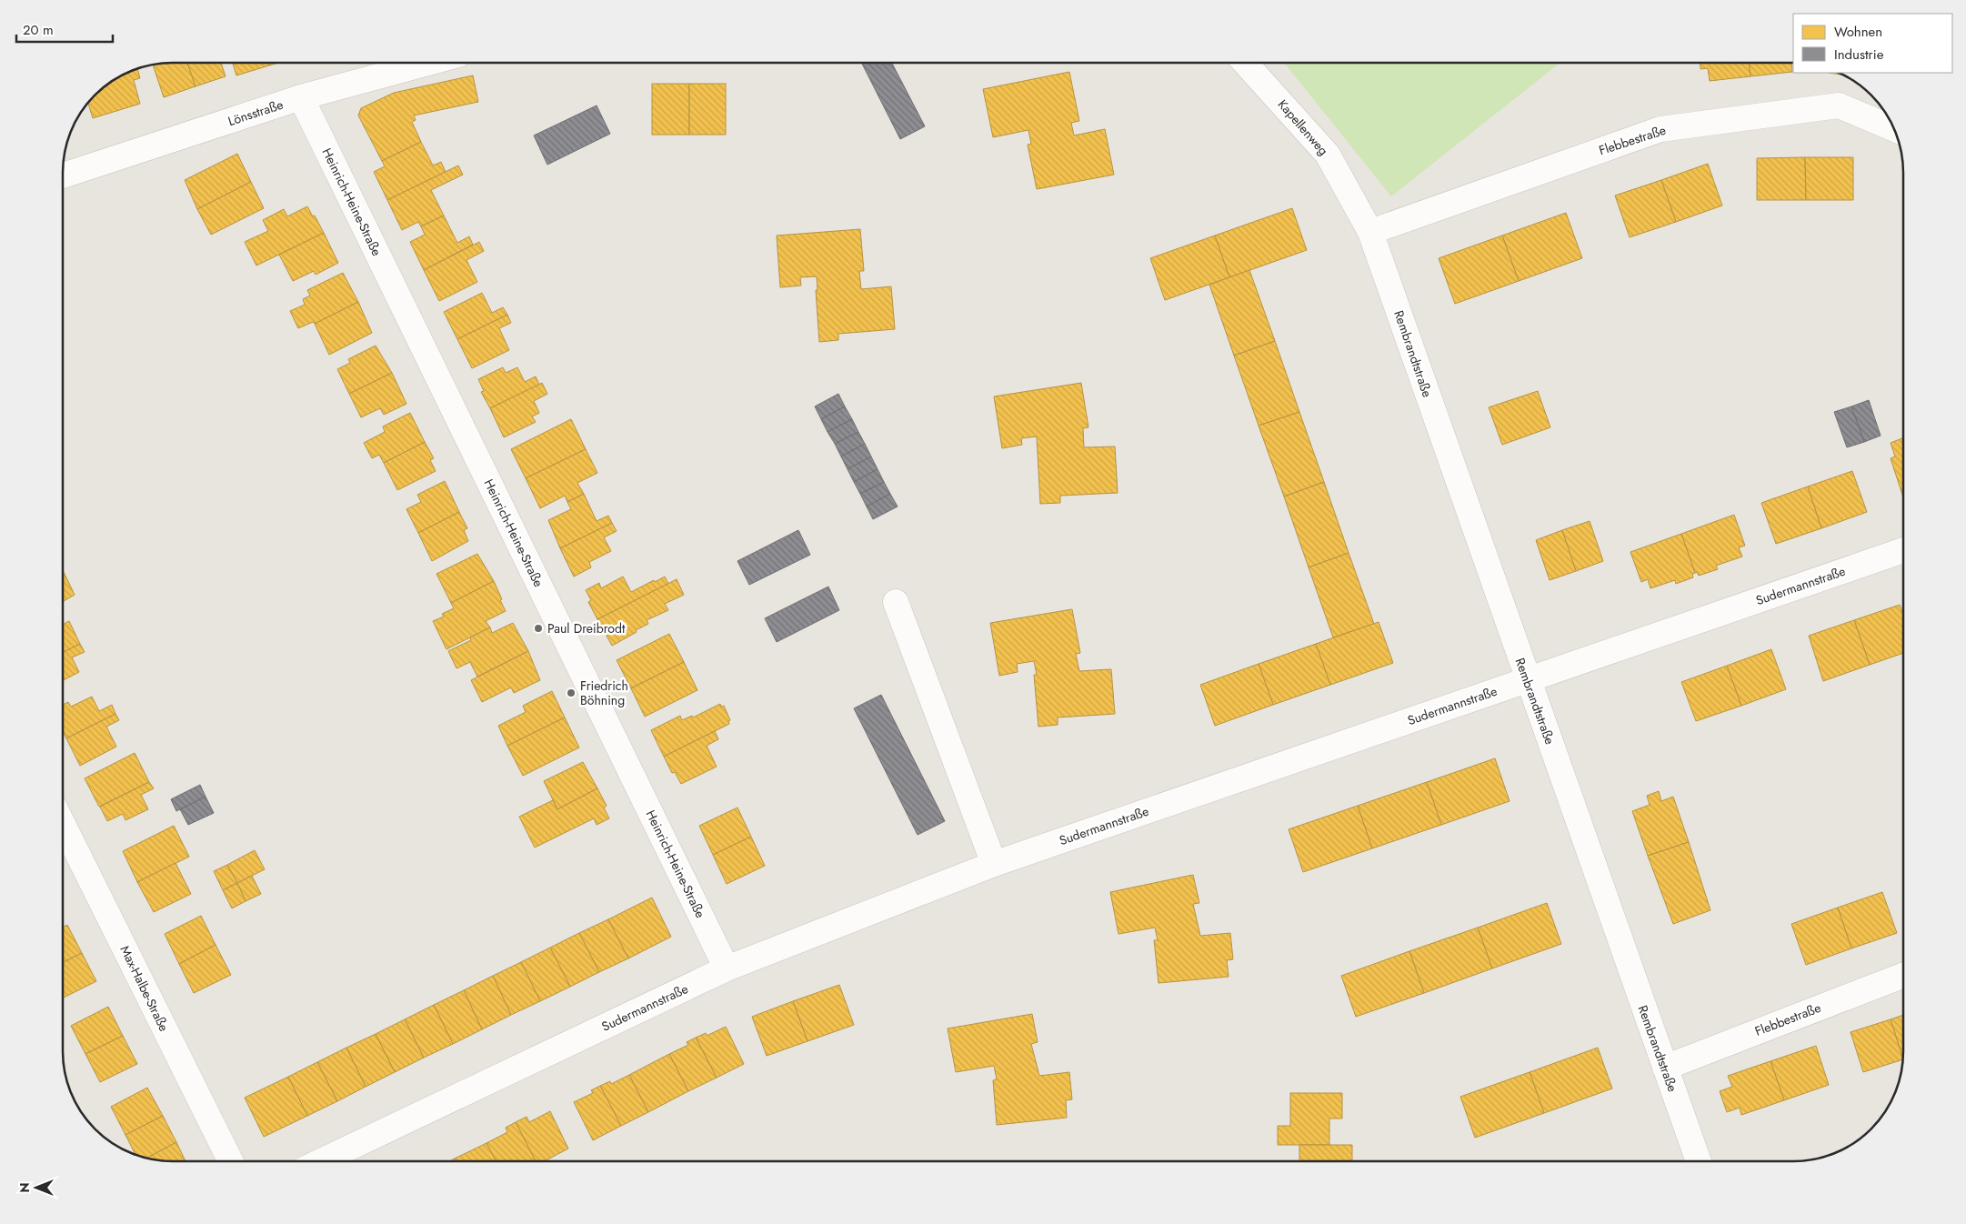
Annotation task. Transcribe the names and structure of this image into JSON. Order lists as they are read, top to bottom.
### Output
{
  "streets": {
    "street": [
      "Lönsstraße",
      "Kapellenweg",
      "Flebbestraße",
      "Heinrich-Heine-Straße",
      "Rembrandtstraße",
      "Sudermannstraße",
      "Max-Halbe-Straße"
    ]
  },
  "crossings": [
    ["Lönsstraße", "Heinrich-Heine-Straße"],
    ["Kapellenweg", "Flebbestraße"],
    ["Kapellenweg", "Rembrandtstraße"],
    ["Flebbestraße", "Rembrandtstraße"],
    ["Heinrich-Heine-Straße", "Sudermannstraße"],
    ["Rembrandtstraße", "Sudermannstraße"]
  ],
  "places": ["Paul Dreibrodt", "Friedrich Böhning"],
  "legend": ["Wohnen", "Industrie"],
  "scale_bar": "20 m",
  "north": "left"
}
